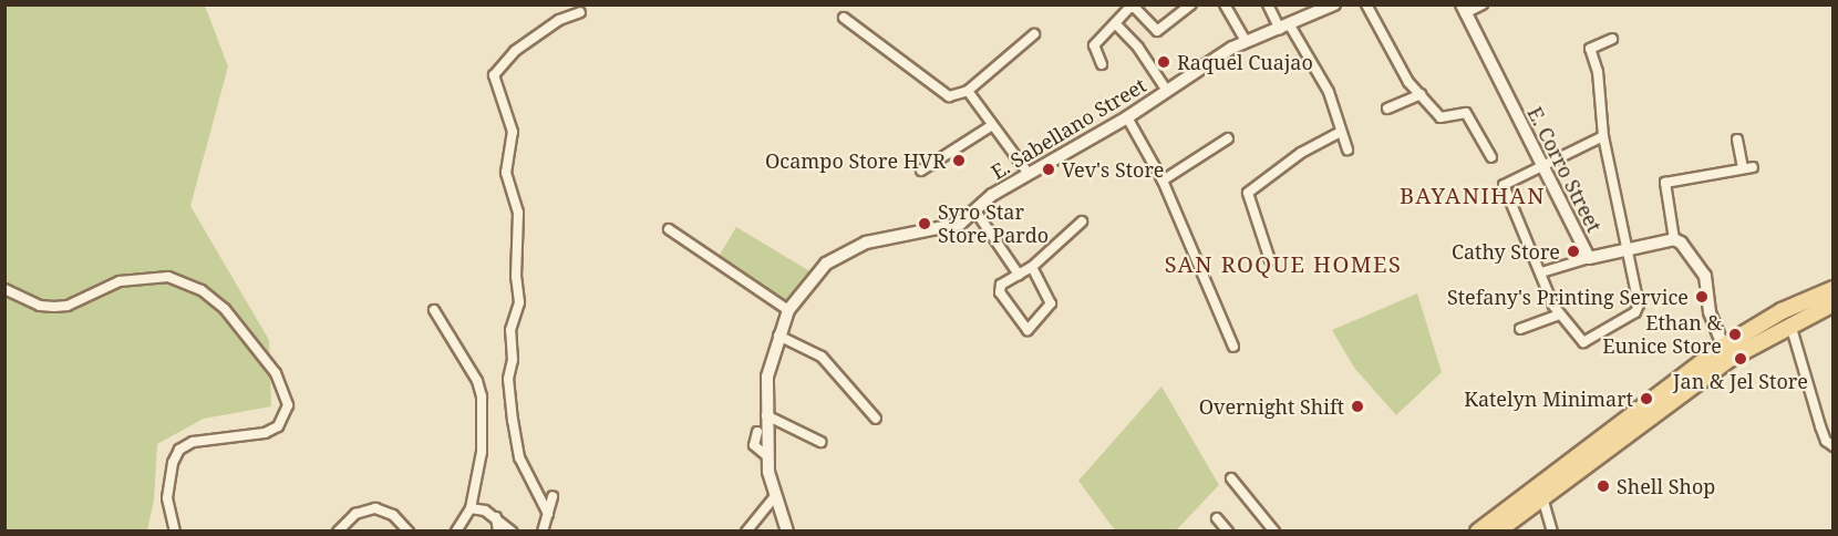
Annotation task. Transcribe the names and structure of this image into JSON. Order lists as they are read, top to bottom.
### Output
{
  "streets": {
    "street": ["E. Sabellano Street", "E. Corro Street"]
  },
  "districts": ["BAYANIHAN", "SAN ROQUE HOMES"],
  "places": [
    "Raquel Cuajao",
    "Ocampo Store HVR",
    "Vev's Store",
    "Syro Star Store Pardo",
    "Cathy Store",
    "Stefany's Printing Service",
    "Ethan & Eunice Store",
    "Jan & Jel Store",
    "Katelyn Minimart",
    "Overnight Shift",
    "Shell Shop"
  ]
}
